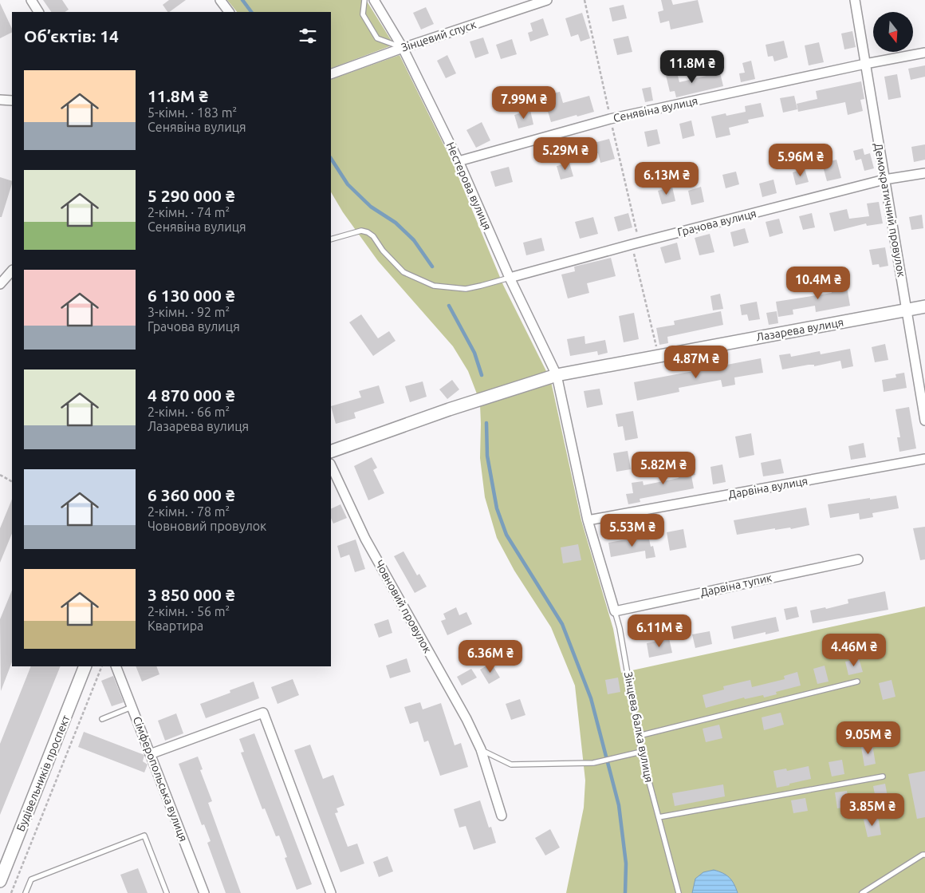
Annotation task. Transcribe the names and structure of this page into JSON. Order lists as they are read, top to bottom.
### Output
{
  "streets": {
    "street": [
      "Зінцевий спуск",
      "Сенявіна вулиця",
      "Нестерова вулиця",
      "Демократичний провулок",
      "Грачова вулиця",
      "Лазарева вулиця",
      "Дарвіна вулиця",
      "Дарвіна тупик",
      "Човновий провулок",
      "Зінцева балка вулиця",
      "Будівельників проспект",
      "Сімферопольська вулиця"
    ]
  },
  "crossings": [
    ["Зінцевий спуск", "Нестерова вулиця"],
    ["Сенявіна вулиця", "Нестерова вулиця"],
    ["Сенявіна вулиця", "Демократичний провулок"],
    ["Нестерова вулиця", "Грачова вулиця"],
    ["Нестерова вулиця", "Лазарева вулиця"],
    ["Нестерова вулиця", "Зінцева балка вулиця"],
    ["Демократичний провулок", "Грачова вулиця"],
    ["Демократичний провулок", "Лазарева вулиця"],
    ["Лазарева вулиця", "Зінцева балка вулиця"],
    ["Дарвіна вулиця", "Зінцева балка вулиця"],
    ["Дарвіна тупик", "Зінцева балка вулиця"]
  ],
  "north": "bottom",
  "page": {
    "heading": "Об’єктів: 14",
    "price": [
      "11.8M ₴",
      "7.99M ₴",
      "5.29M ₴",
      "5.96M ₴",
      "6.13M ₴",
      "10.4M ₴",
      "4.87M ₴",
      "5.82M ₴",
      "5.53M ₴",
      "6.11M ₴",
      "4.46M ₴",
      "6.36M ₴",
      "9.05M ₴",
      "3.85M ₴"
    ],
    "list": [
      {
        "name": "11.8M ₴",
        "note": "5-кімн. · 183 m² · Сенявіна вулиця"
      },
      {
        "name": "5 290 000 ₴",
        "note": "2-кімн. · 74 m² · Сенявіна вулиця"
      },
      {
        "name": "6 130 000 ₴",
        "note": "3-кімн. · 92 m² · Грачова вулиця"
      },
      {
        "name": "4 870 000 ₴",
        "note": "2-кімн. · 66 m² · Лазарева вулиця"
      },
      {
        "name": "6 360 000 ₴",
        "note": "2-кімн. · 78 m² · Човновий провулок"
      },
      {
        "name": "3 850 000 ₴",
        "note": "2-кімн. · 56 m² · Квартира"
      }
    ]
  }
}
